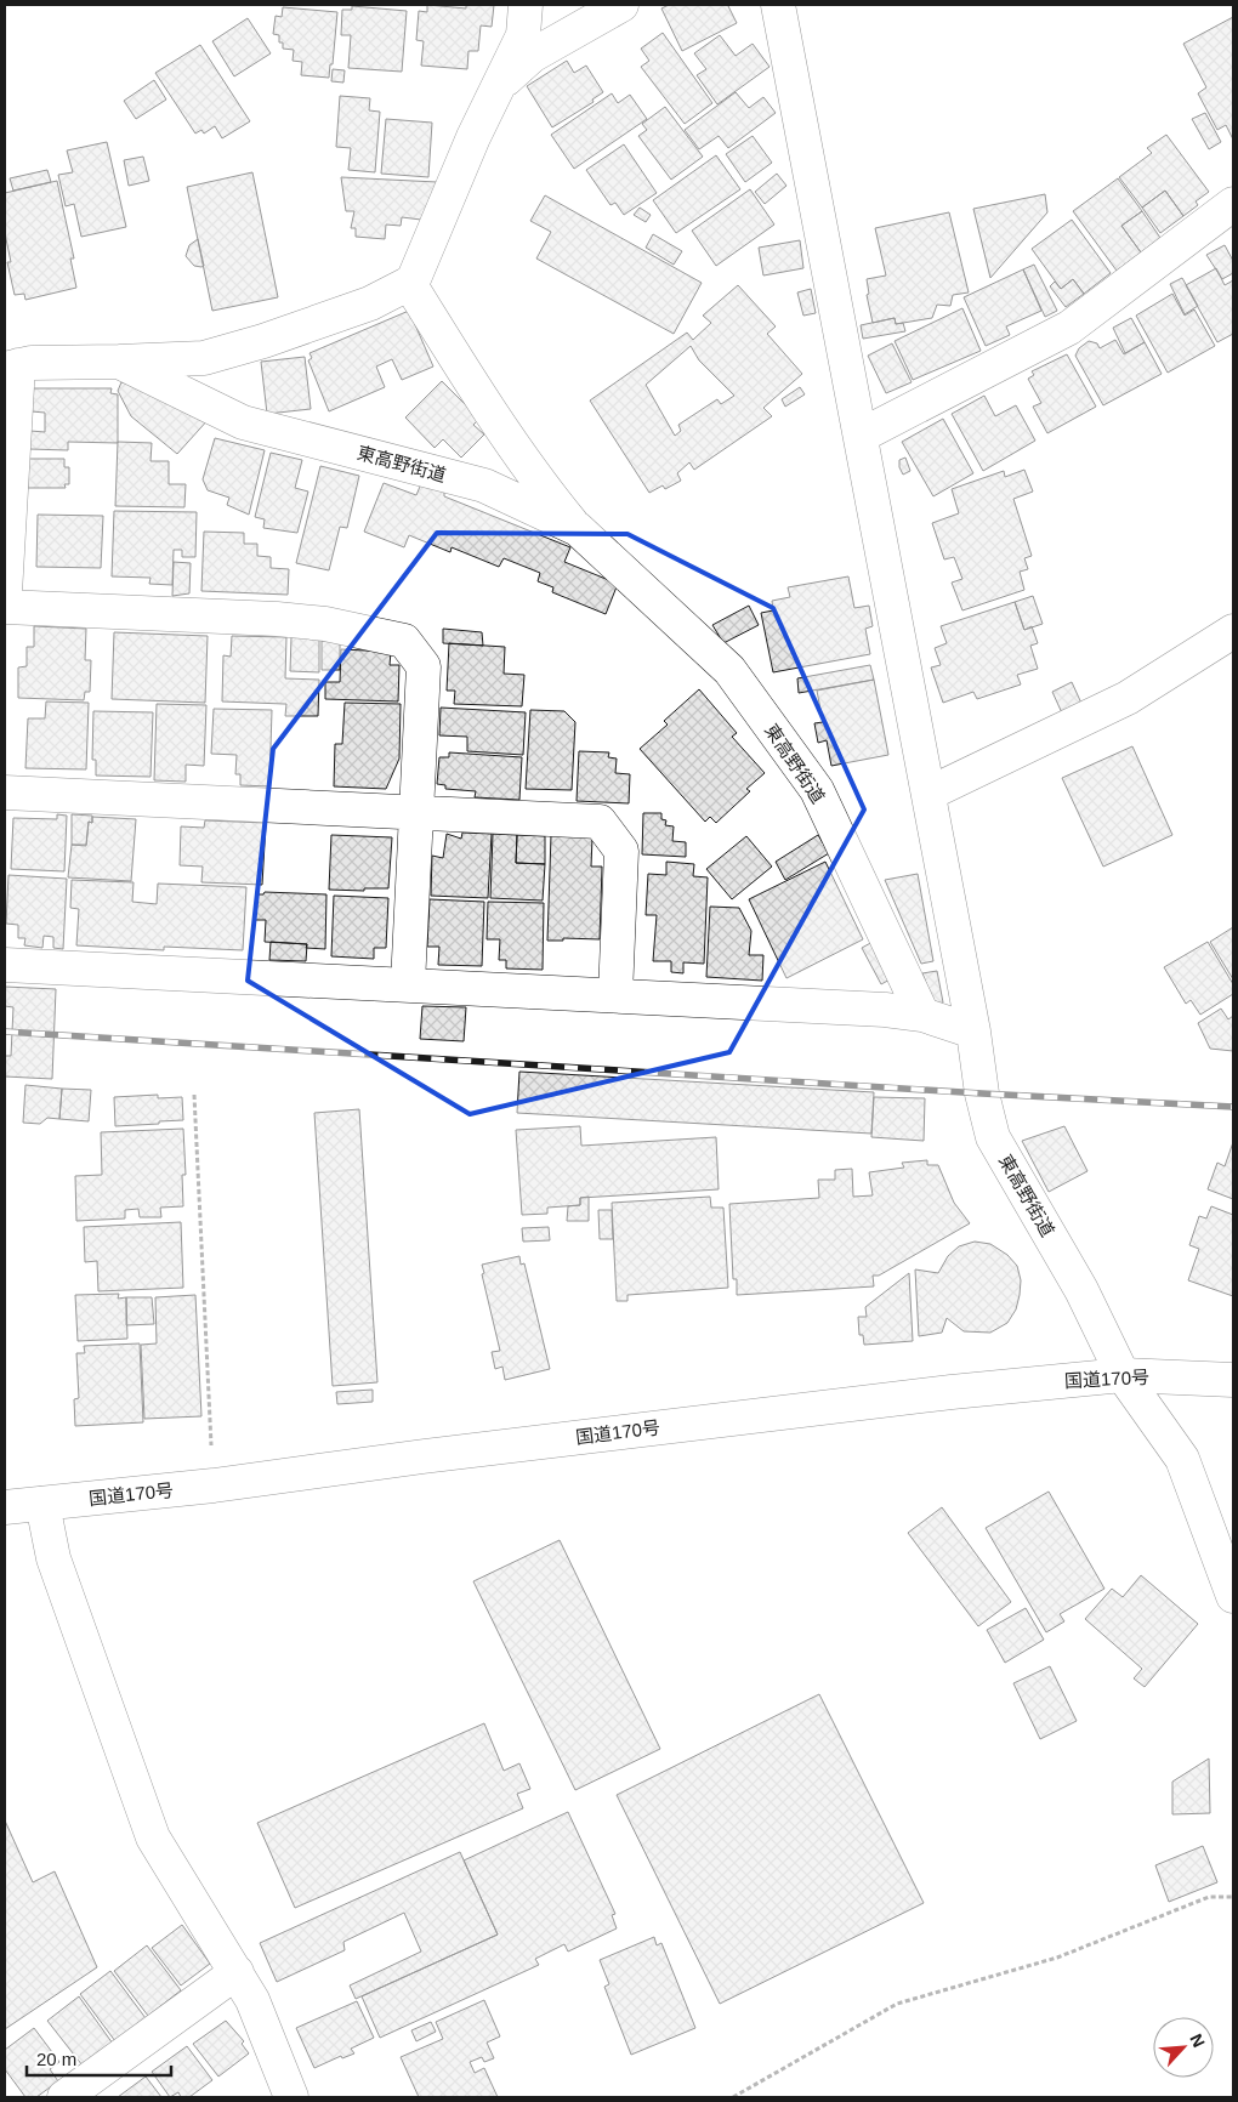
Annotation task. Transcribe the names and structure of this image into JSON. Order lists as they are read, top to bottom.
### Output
{
  "streets": {
    "main road": ["東高野街道", "国道170号"]
  },
  "crossings": [
    ["東高野街道", "国道170号"]
  ],
  "scale_bar": "20 m",
  "north": "top right"
}
